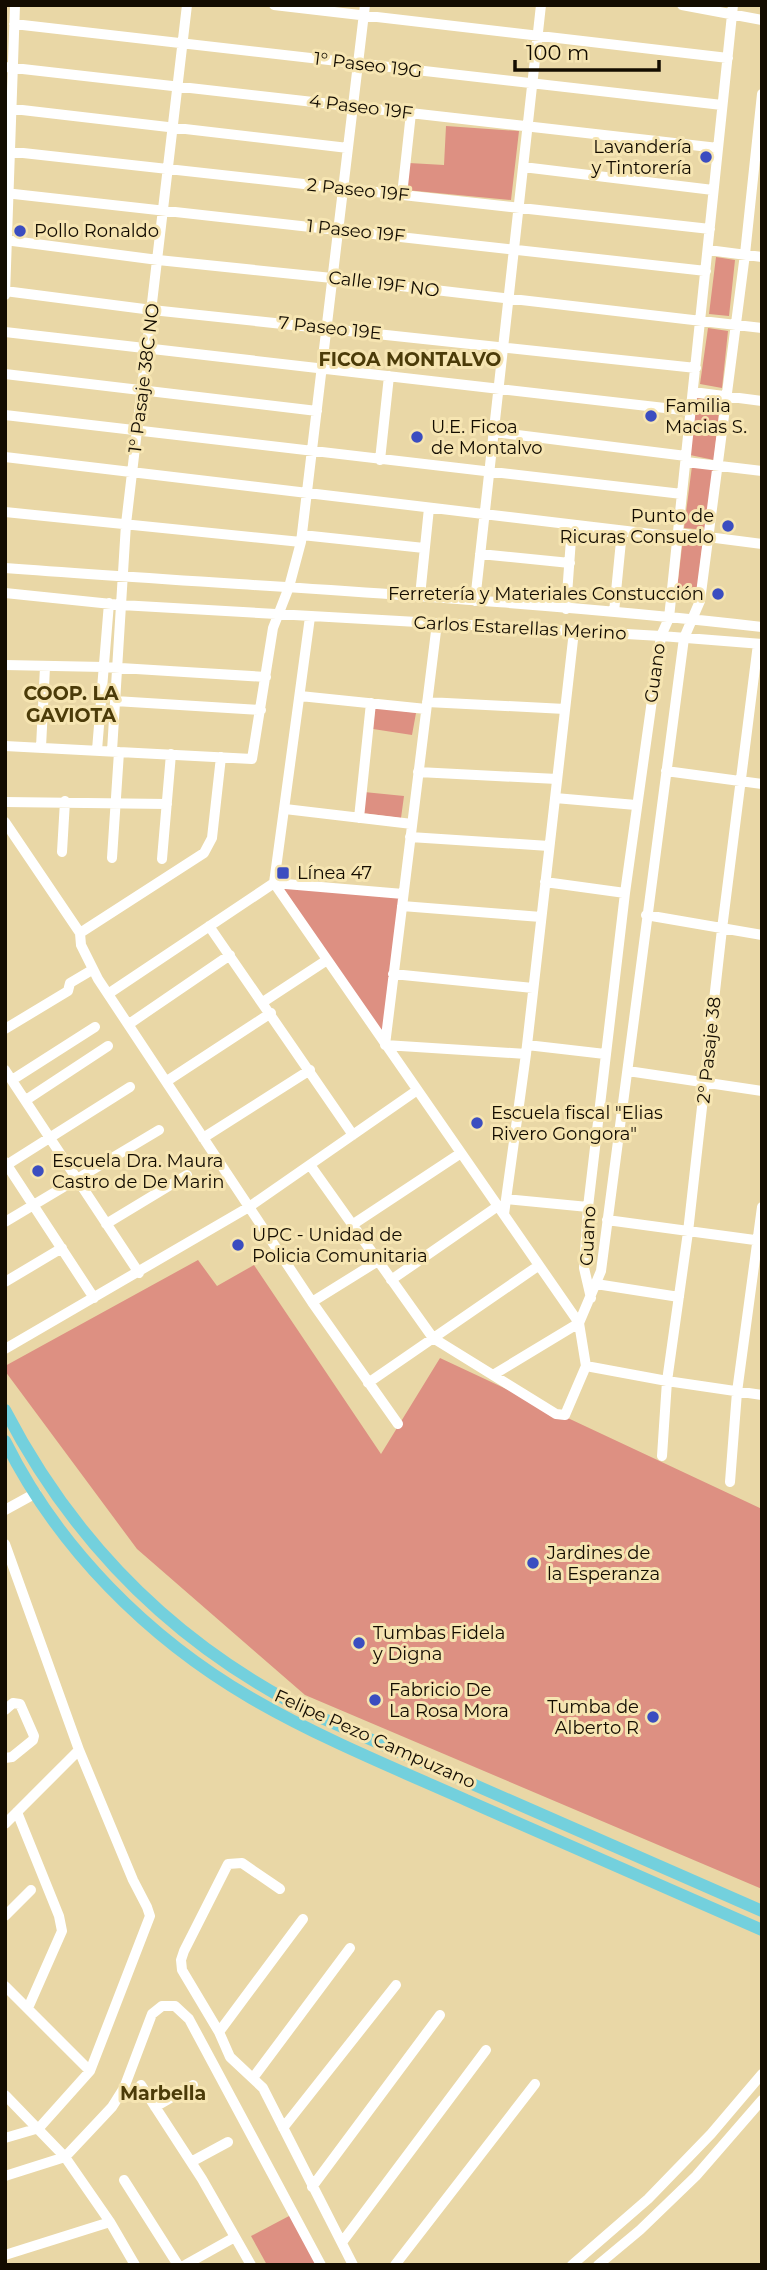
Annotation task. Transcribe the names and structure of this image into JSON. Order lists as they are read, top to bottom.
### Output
{
  "streets": {
    "main road": ["Felipe Pezo Campuzano"],
    "street": [
      "1° Paseo 19G",
      "4 Paseo 19F",
      "2 Paseo 19F",
      "1 Paseo 19F",
      "Calle 19F NO",
      "7 Paseo 19E",
      "1° Pasaje 38C NO",
      "Carlos Estarellas Merino",
      "Guano",
      "2° Pasaje 38"
    ]
  },
  "crossings": [
    ["1° Paseo 19G", "1° Pasaje 38C NO"],
    ["1° Paseo 19G", "Guano"],
    ["4 Paseo 19F", "1° Pasaje 38C NO"],
    ["4 Paseo 19F", "Guano"],
    ["2 Paseo 19F", "1° Pasaje 38C NO"],
    ["2 Paseo 19F", "Guano"],
    ["1 Paseo 19F", "1° Pasaje 38C NO"],
    ["1 Paseo 19F", "Guano"],
    ["Calle 19F NO", "1° Pasaje 38C NO"],
    ["Calle 19F NO", "Guano"],
    ["7 Paseo 19E", "1° Pasaje 38C NO"],
    ["7 Paseo 19E", "Guano"],
    ["1° Pasaje 38C NO", "Carlos Estarellas Merino"],
    ["Carlos Estarellas Merino", "Guano"],
    ["Carlos Estarellas Merino", "2° Pasaje 38"]
  ],
  "districts": ["FICOA MONTALVO", "COOP. LA GAVIOTA", "Marbella"],
  "places": {
    "other": [
      "Lavandería y Tintorería",
      "Pollo Ronaldo",
      "Familia Macias S.",
      "U.E. Ficoa de Montalvo",
      "Punto de Ricuras Consuelo",
      "Ferretería y Materiales Constucción",
      "Escuela fiscal \"Elias Rivero Gongora\"",
      "Escuela Dra. Maura Castro de De Marin",
      "UPC - Unidad de Policia Comunitaria",
      "Jardines de la Esperanza",
      "Tumbas Fidela y Digna",
      "Fabricio De La Rosa Mora",
      "Tumba de Alberto R"
    ],
    "transit": ["Línea 47"]
  },
  "scale_bar": "100 m"
}
